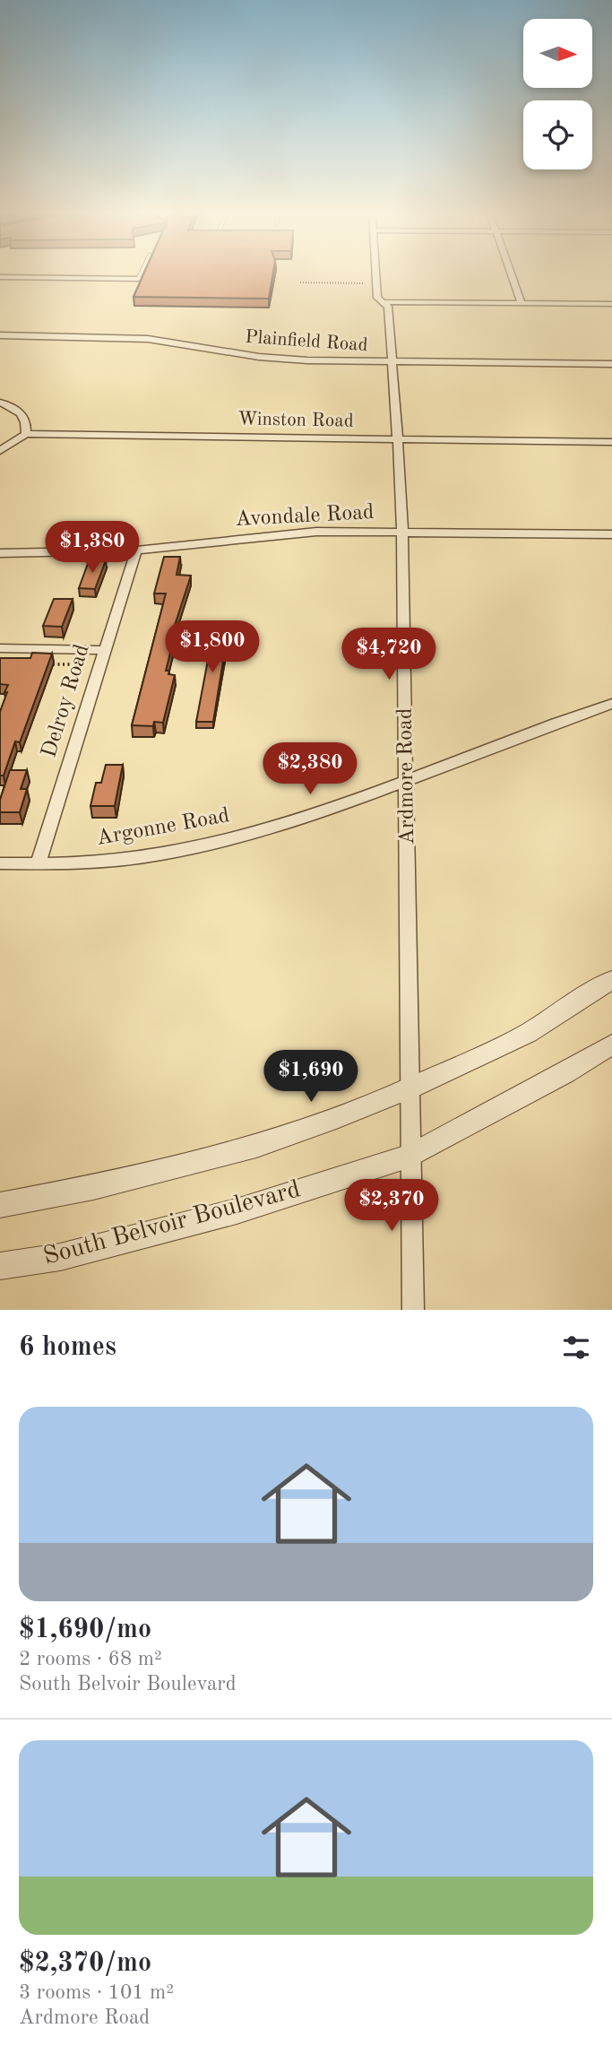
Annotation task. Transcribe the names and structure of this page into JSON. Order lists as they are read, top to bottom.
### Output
{
  "streets": {
    "street": [
      "Plainfield Road",
      "Winston Road",
      "Avondale Road",
      "Delroy Road",
      "Ardmore Road",
      "Argonne Road",
      "South Belvoir Boulevard"
    ]
  },
  "crossings": [
    ["Plainfield Road", "Ardmore Road"],
    ["Winston Road", "Ardmore Road"],
    ["Avondale Road", "Delroy Road"],
    ["Avondale Road", "Ardmore Road"],
    ["Delroy Road", "Argonne Road"],
    ["Ardmore Road", "Argonne Road"],
    ["Ardmore Road", "South Belvoir Boulevard"]
  ],
  "north": "right",
  "page": {
    "price": [
      "$1,380",
      "$1,800",
      "$4,720",
      "$2,380",
      "$1,690",
      "$2,370"
    ],
    "heading": "6 homes",
    "list": [
      {
        "name": "$1,690/mo",
        "note": "2 rooms · 68 m² · South Belvoir Boulevard"
      },
      {
        "name": "$2,370/mo",
        "note": "3 rooms · 101 m² · Ardmore Road"
      }
    ]
  }
}
